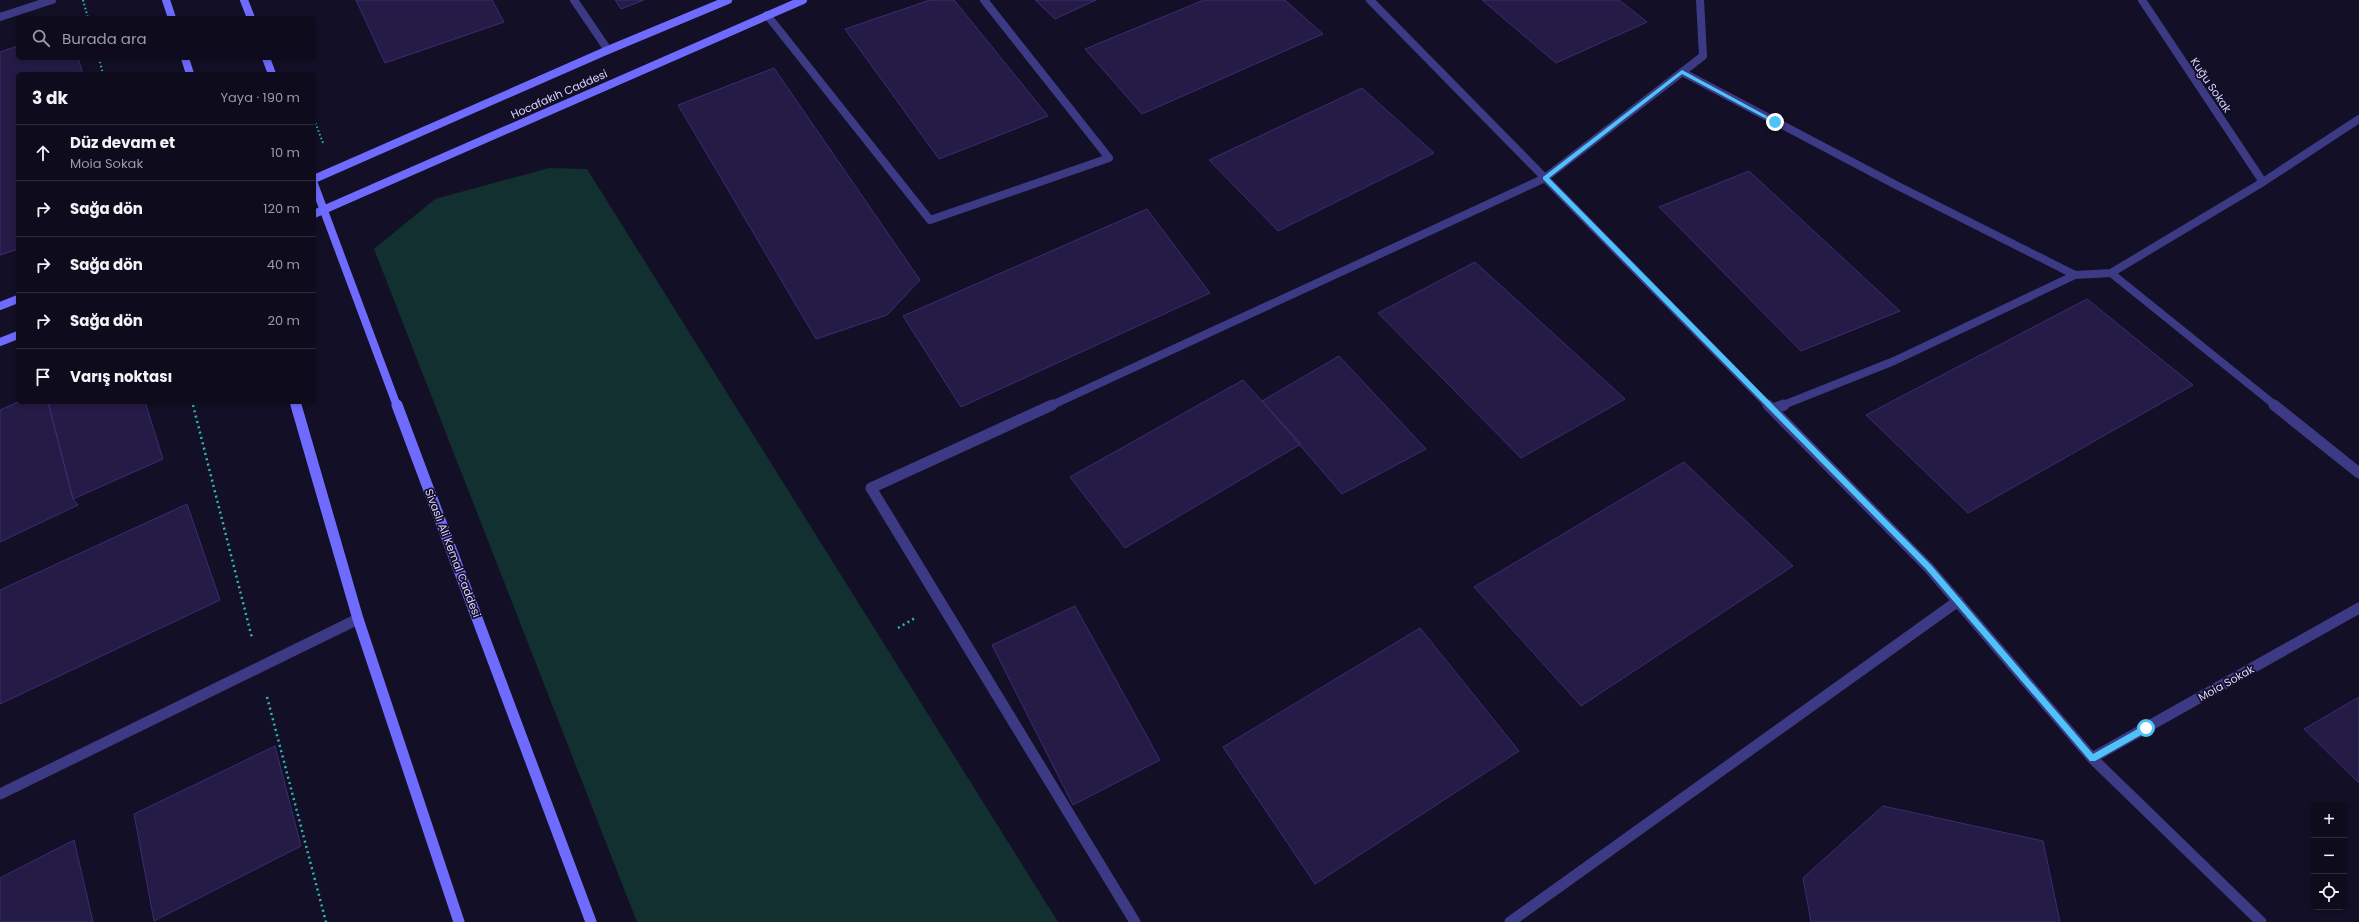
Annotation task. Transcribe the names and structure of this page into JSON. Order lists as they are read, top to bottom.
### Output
{
  "streets": {
    "main road": ["Hocafakıh Caddesi", "Sivaslı Ali Kemal Caddesi"],
    "street": ["Kuğu Sokak", "Moia Sokak"]
  },
  "crossings": [
    ["Hocafakıh Caddesi", "Sivaslı Ali Kemal Caddesi"]
  ],
  "page": {
    "search": "Burada ara",
    "heading": ["3 dk", "Yaya · 190 m"],
    "list": [
      ["Düz devam et", "Moia Sokak", "10 m"],
      ["Sağa dön", "120 m"],
      ["Sağa dön", "40 m"],
      ["Sağa dön", "20 m"],
      "Varış noktası"
    ],
    "map_buttons": ["+", "−"]
  }
}
